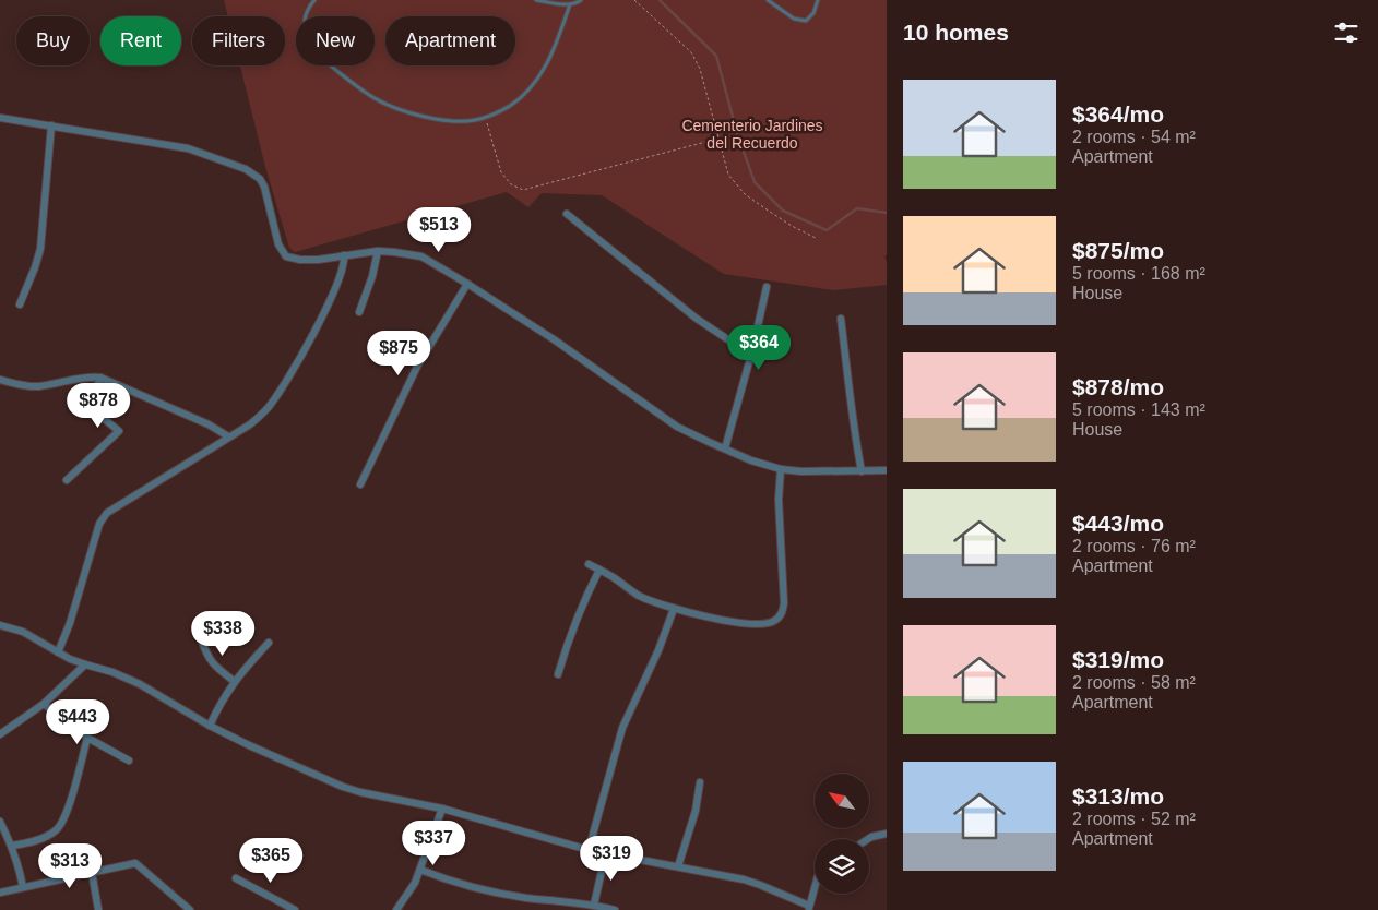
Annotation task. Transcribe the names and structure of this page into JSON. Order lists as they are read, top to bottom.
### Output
{
  "parks": ["Cementerio Jardines del Recuerdo"],
  "north": "top left",
  "page": {
    "heading": "10 homes",
    "chip": [
      "Buy",
      "Rent",
      "Filters",
      "New",
      "Apartment"
    ],
    "list": [
      {
        "name": "$364/mo",
        "note": "2 rooms · 54 m² · Apartment"
      },
      {
        "name": "$875/mo",
        "note": "5 rooms · 168 m² · House"
      },
      {
        "name": "$878/mo",
        "note": "5 rooms · 143 m² · House"
      },
      {
        "name": "$443/mo",
        "note": "2 rooms · 76 m² · Apartment"
      },
      {
        "name": "$319/mo",
        "note": "2 rooms · 58 m² · Apartment"
      },
      {
        "name": "$313/mo",
        "note": "2 rooms · 52 m² · Apartment"
      }
    ],
    "price": [
      "$513",
      "$364",
      "$875",
      "$878",
      "$338",
      "$443",
      "$337",
      "$319",
      "$365",
      "$313"
    ]
  }
}
